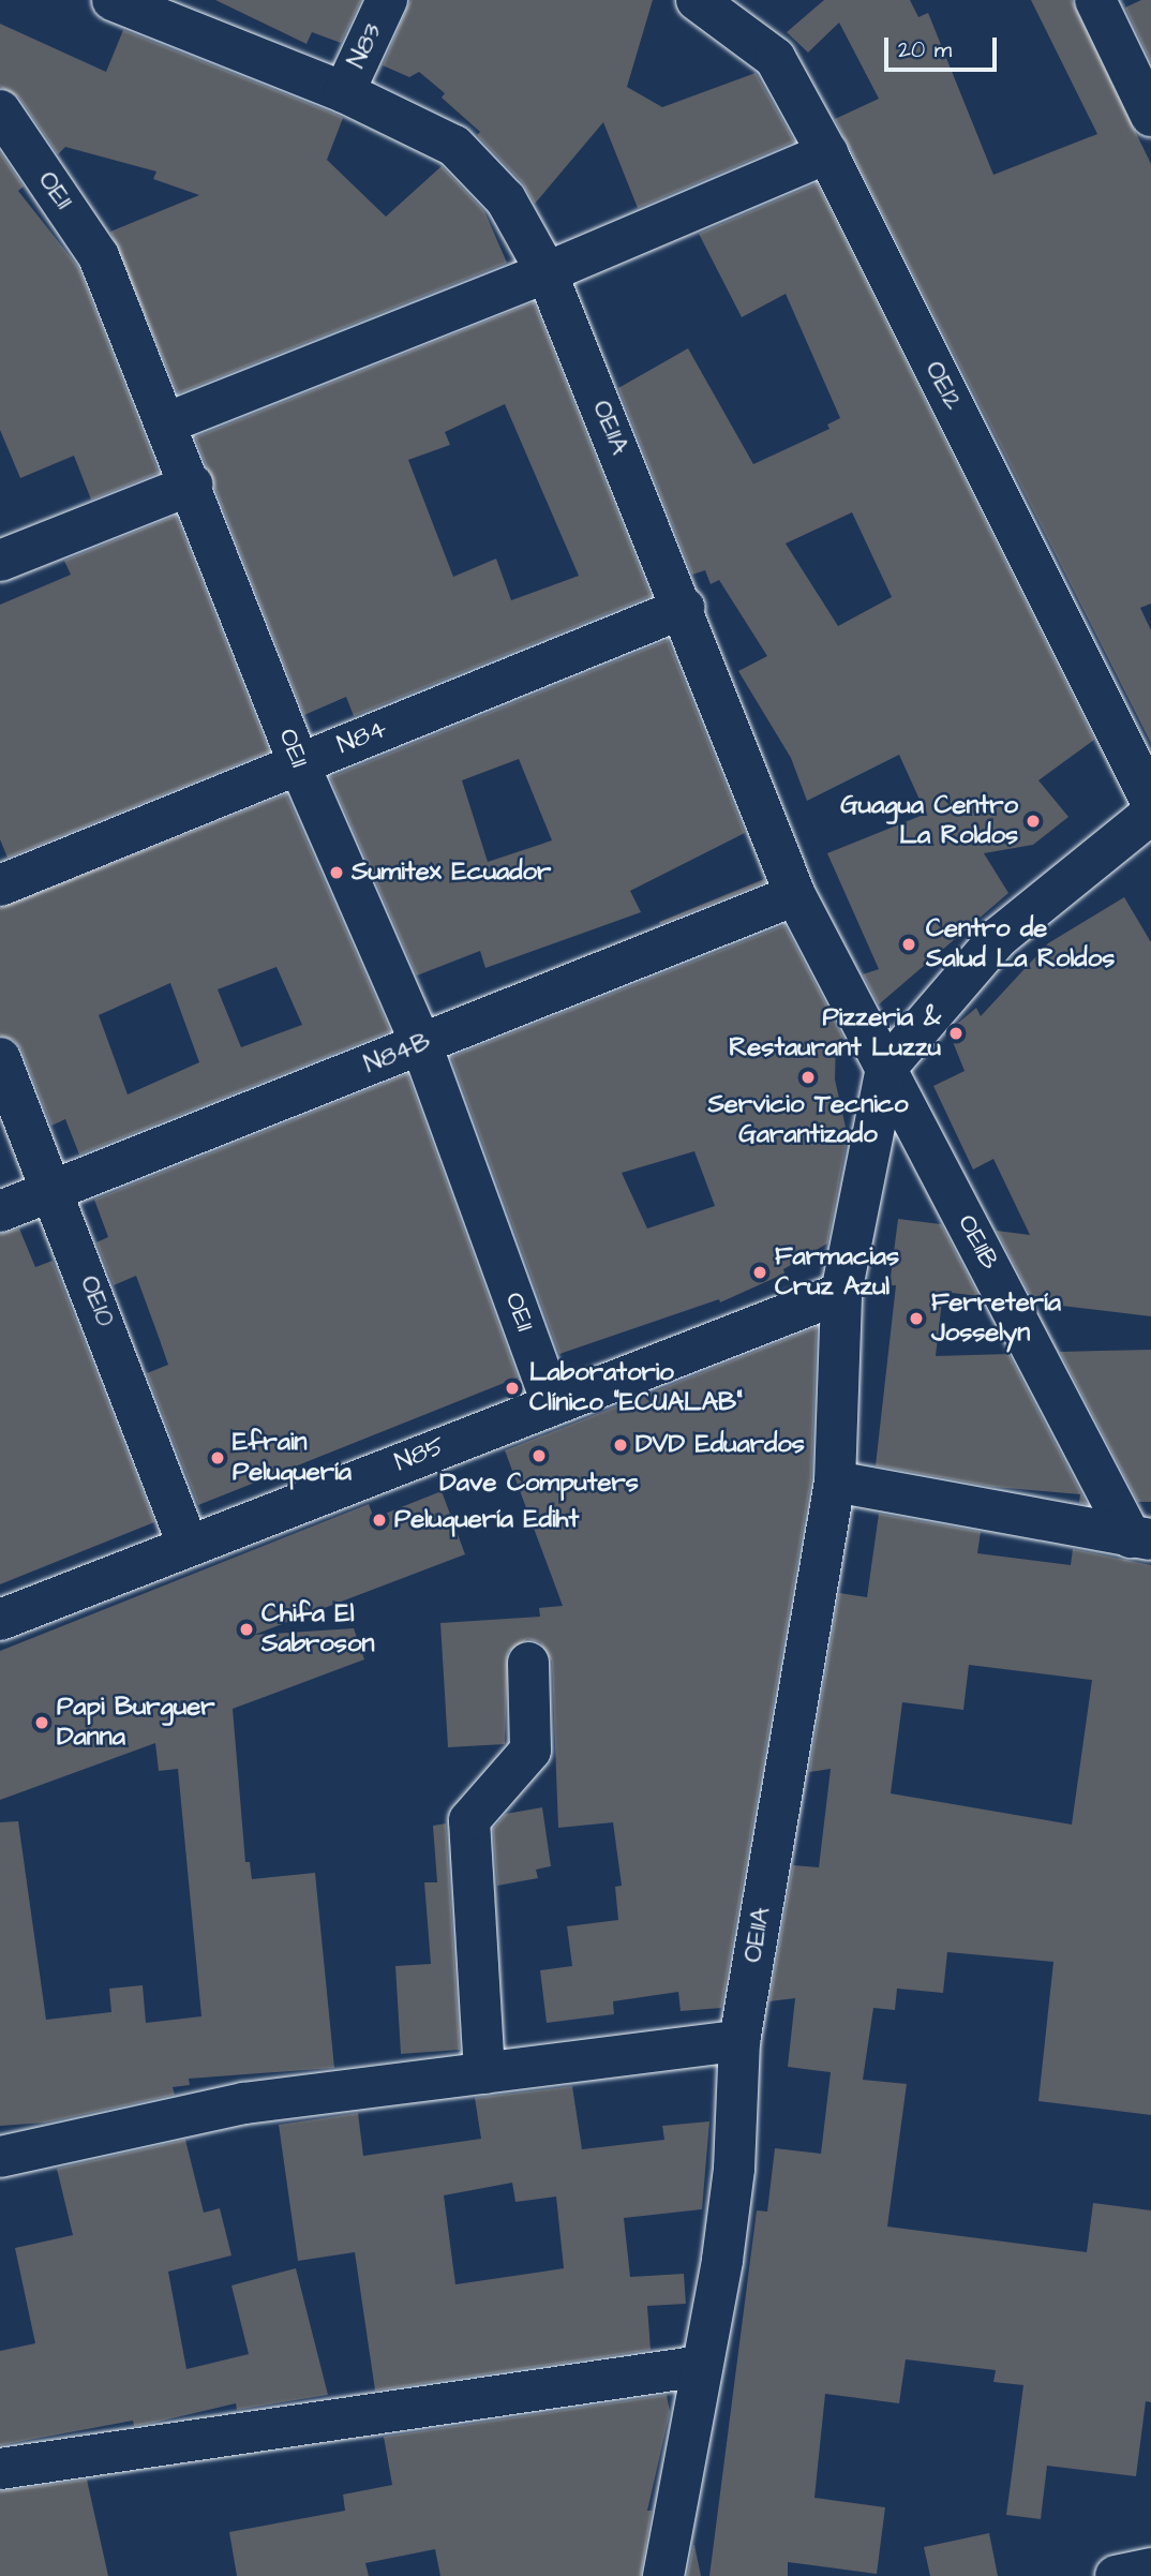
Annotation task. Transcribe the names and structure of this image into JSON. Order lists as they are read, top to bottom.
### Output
{
  "streets": {
    "street": [
      "N83",
      "OE11",
      "OE12",
      "OE11A",
      "N84",
      "N84B",
      "OE11B",
      "OE10",
      "N85"
    ]
  },
  "crossings": [
    ["N83", "OE11A"],
    ["OE11", "N84"],
    ["OE11", "N84B"],
    ["OE11", "N85"],
    ["OE11A", "N84"],
    ["OE11A", "N84B"],
    ["OE11A", "OE11B"],
    ["OE11A", "N85"],
    ["N84B", "OE10"],
    ["OE10", "N85"]
  ],
  "places": [
    "Guagua Centro La Roldos",
    "Sumitex Ecuador",
    "Centro de Salud La Roldos",
    "Pizzeria & Restaurant Luzzu",
    "Servicio Tecnico Garantizado",
    "Farmacias Cruz Azul",
    "Ferretería Josselyn",
    "Laboratorio Clínico \"ECUALAB\"",
    "DVD Eduardos",
    "Dave Computers",
    "Efrain Peluquería",
    "Peluquería Ediht",
    "Chifa El Sabroson",
    "Papi Burguer Danna"
  ],
  "scale_bar": "20 m"
}
